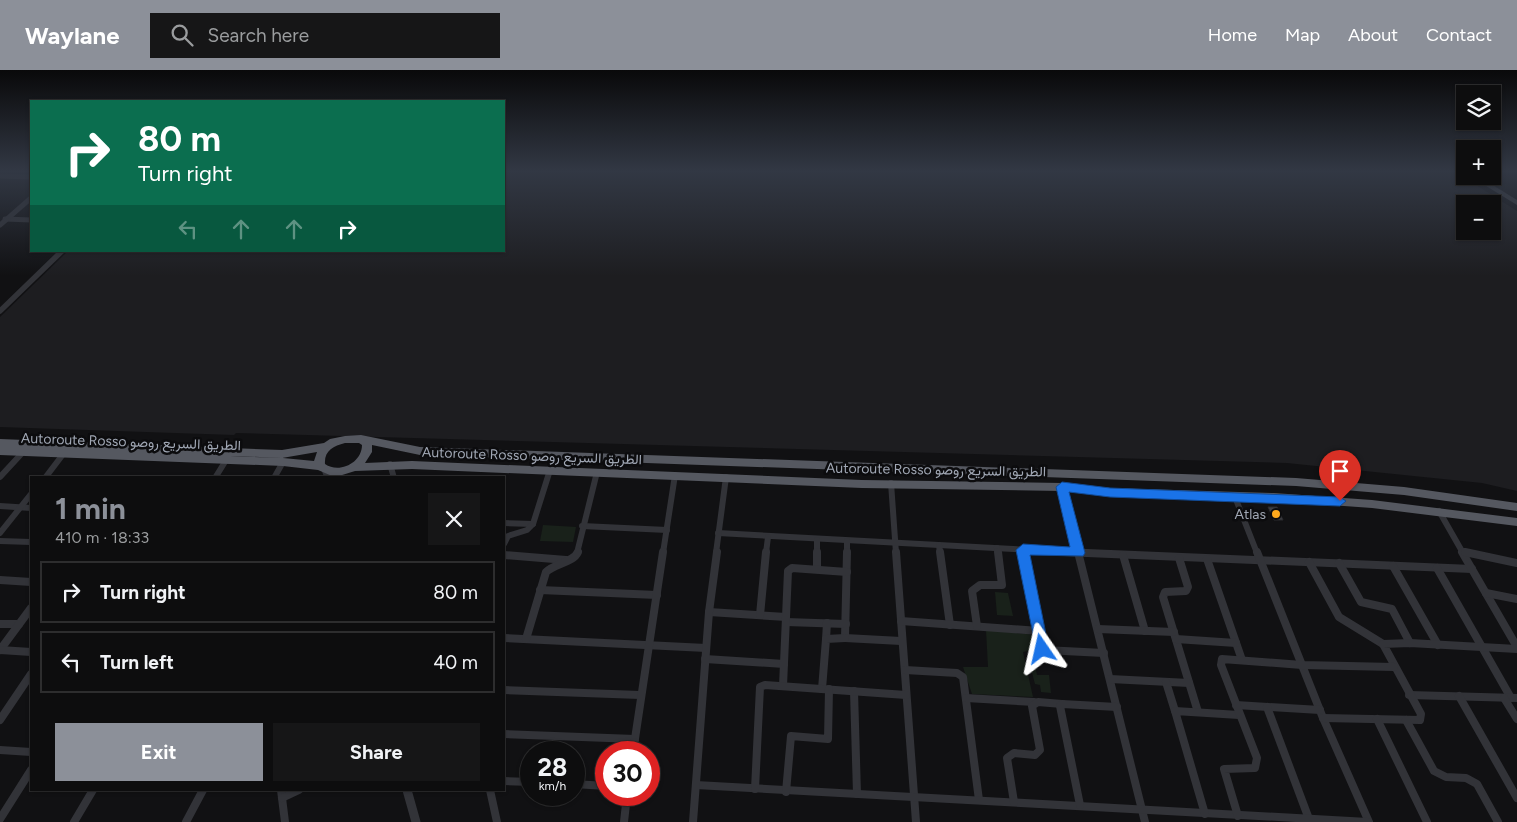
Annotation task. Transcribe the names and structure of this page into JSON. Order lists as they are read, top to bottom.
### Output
{
  "streets": {
    "highway": ["Autoroute Rosso الطريق السريع روصو"]
  },
  "places": ["Atlas"],
  "page": {
    "header": "Waylane",
    "search": "Search here",
    "nav": [
      "Home",
      "Map",
      "About",
      "Contact"
    ],
    "map_buttons": ["+", "−"],
    "turn": ["80 m", "Turn right"],
    "heading": ["1 min", "410 m · 18:33"],
    "list": [
      {
        "name": "Turn right",
        "value": "80 m"
      },
      {
        "name": "Turn left",
        "value": "40 m"
      }
    ],
    "buttons": ["Exit", "Share"],
    "speed": "28 km/h",
    "limit": "30"
  }
}
